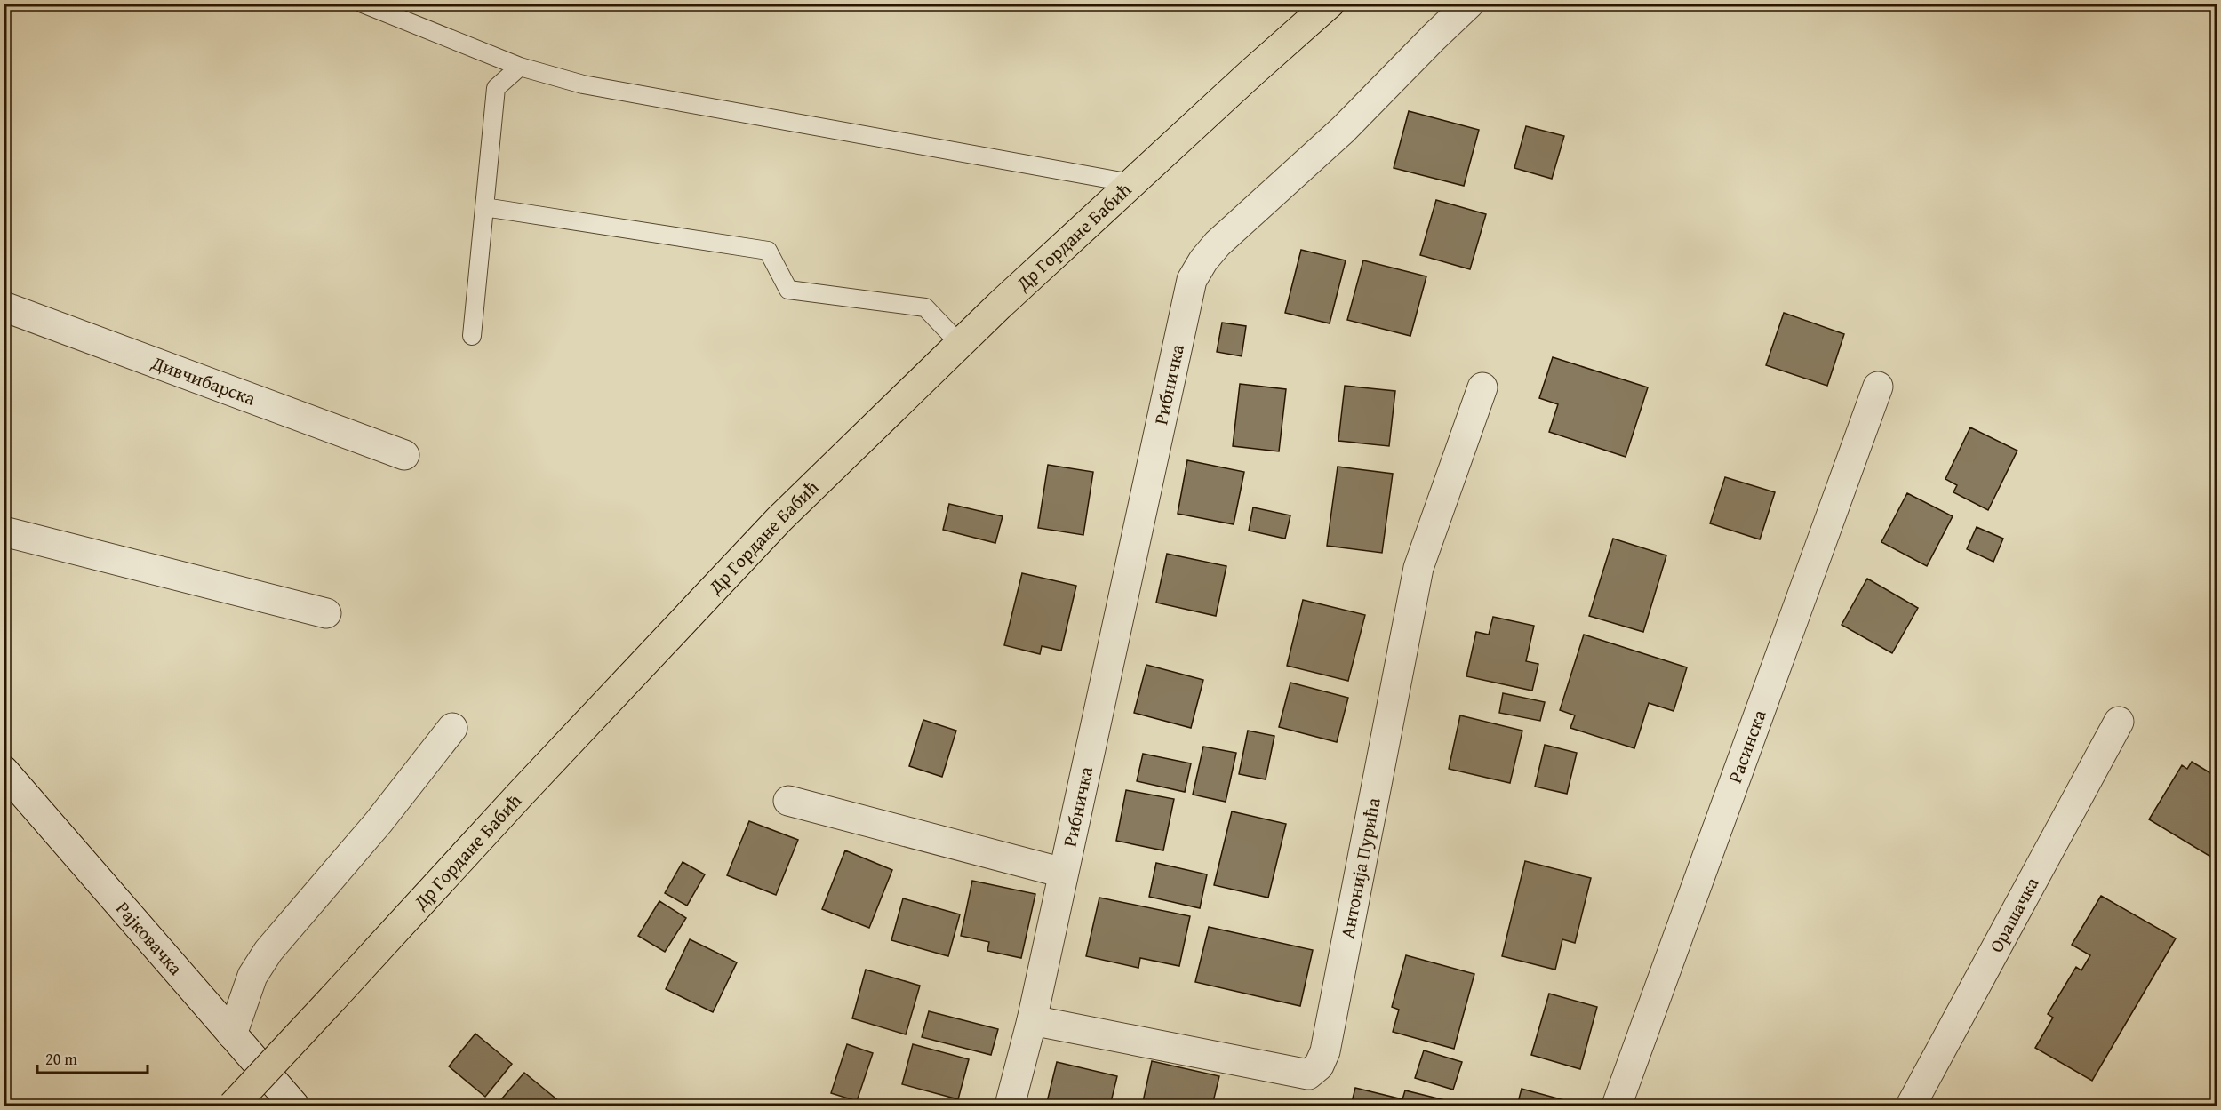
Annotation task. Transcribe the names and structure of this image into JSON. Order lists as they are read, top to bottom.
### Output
{
  "streets": {
    "main road": ["Др Гордане Бабић"],
    "street": [
      "Дивчибарска",
      "Рибничка",
      "Расинска",
      "Антонија Пурића",
      "Орашачка",
      "Рајковачка"
    ]
  },
  "crossings": [
    ["Рибничка", "Антонија Пурића"]
  ],
  "scale_bar": "20 m"
}
